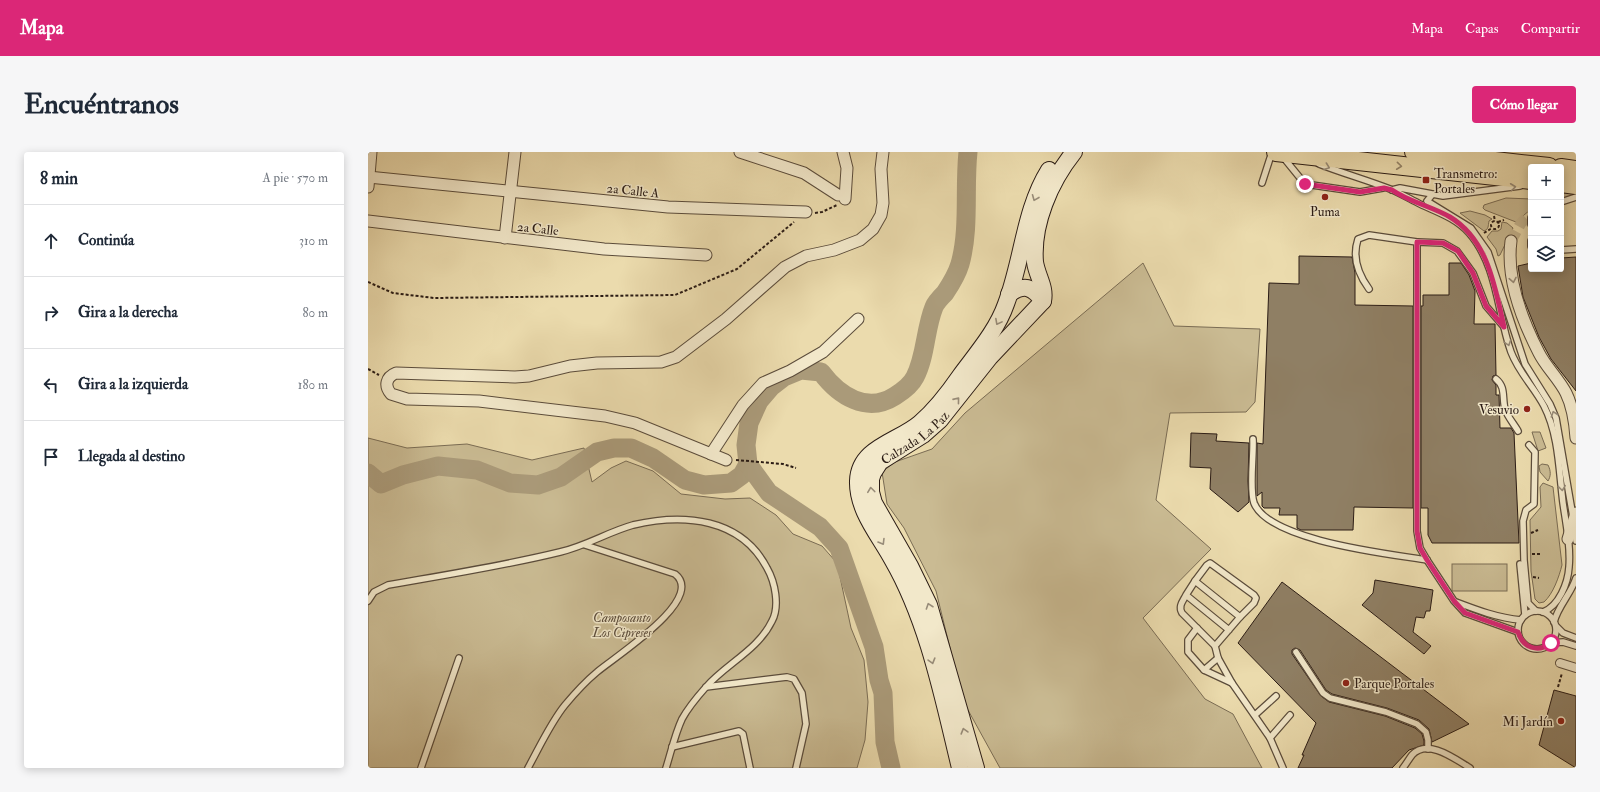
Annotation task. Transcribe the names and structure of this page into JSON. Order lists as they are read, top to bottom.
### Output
{
  "streets": {
    "main road": ["Calzada La Paz"],
    "street": ["2a Calle A", "2a Calle"]
  },
  "parks": ["Camposanto Los Cipreses"],
  "places": {
    "transit": ["Transmetro: Portales"],
    "other": [
      "Puma",
      "Vesuvio",
      "Parque Portales",
      "Mi Jardín"
    ]
  },
  "page": {
    "header": "Mapa",
    "nav": ["Mapa", "Capas", "Compartir"],
    "buttons": "Cómo llegar",
    "title": "Encuéntranos",
    "heading": ["8 min", "A pie · 570 m"],
    "map_buttons": ["+", "−"],
    "list": [
      ["Continúa", "310 m"],
      ["Gira a la derecha", "80 m"],
      ["Gira a la izquierda", "180 m"],
      "Llegada al destino"
    ]
  }
}
